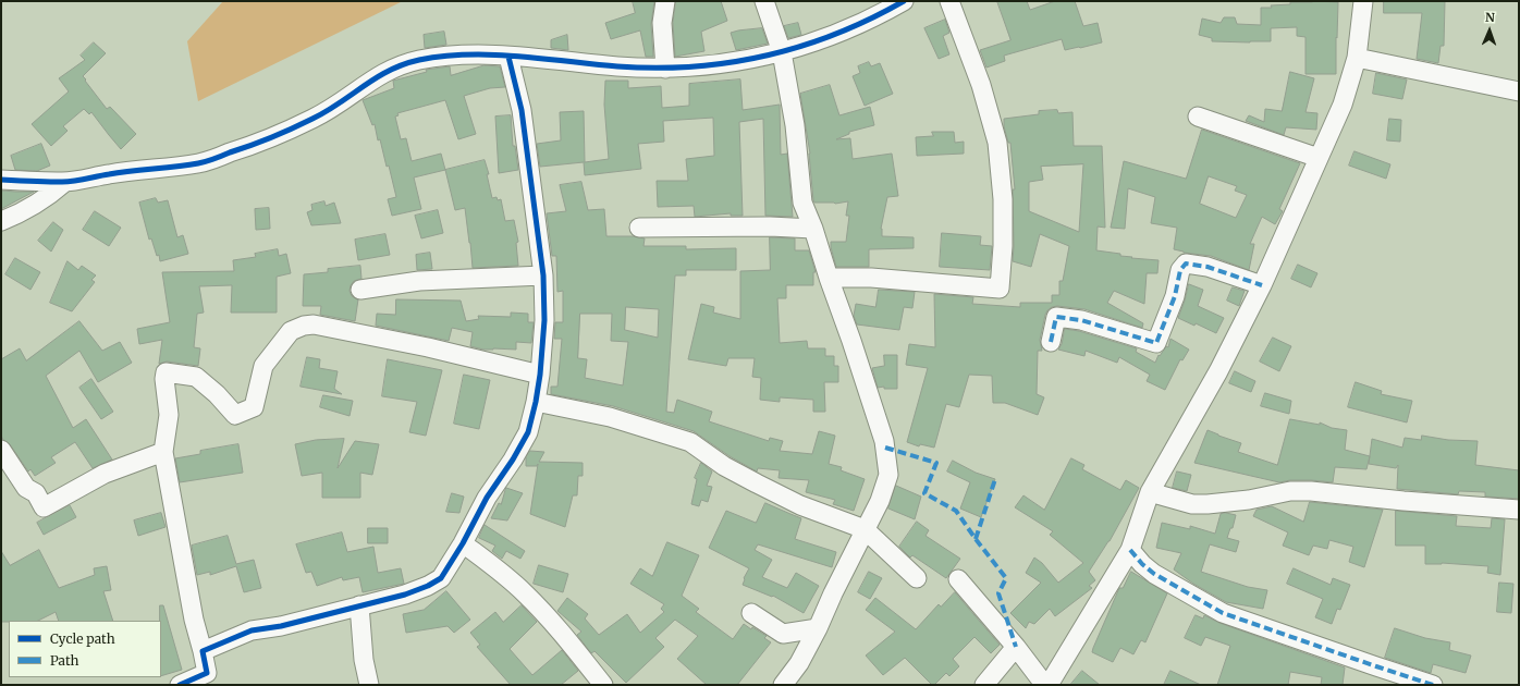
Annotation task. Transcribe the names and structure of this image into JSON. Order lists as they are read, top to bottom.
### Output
{
  "legend": ["Cycle path", "Path"],
  "north": "top"
}
